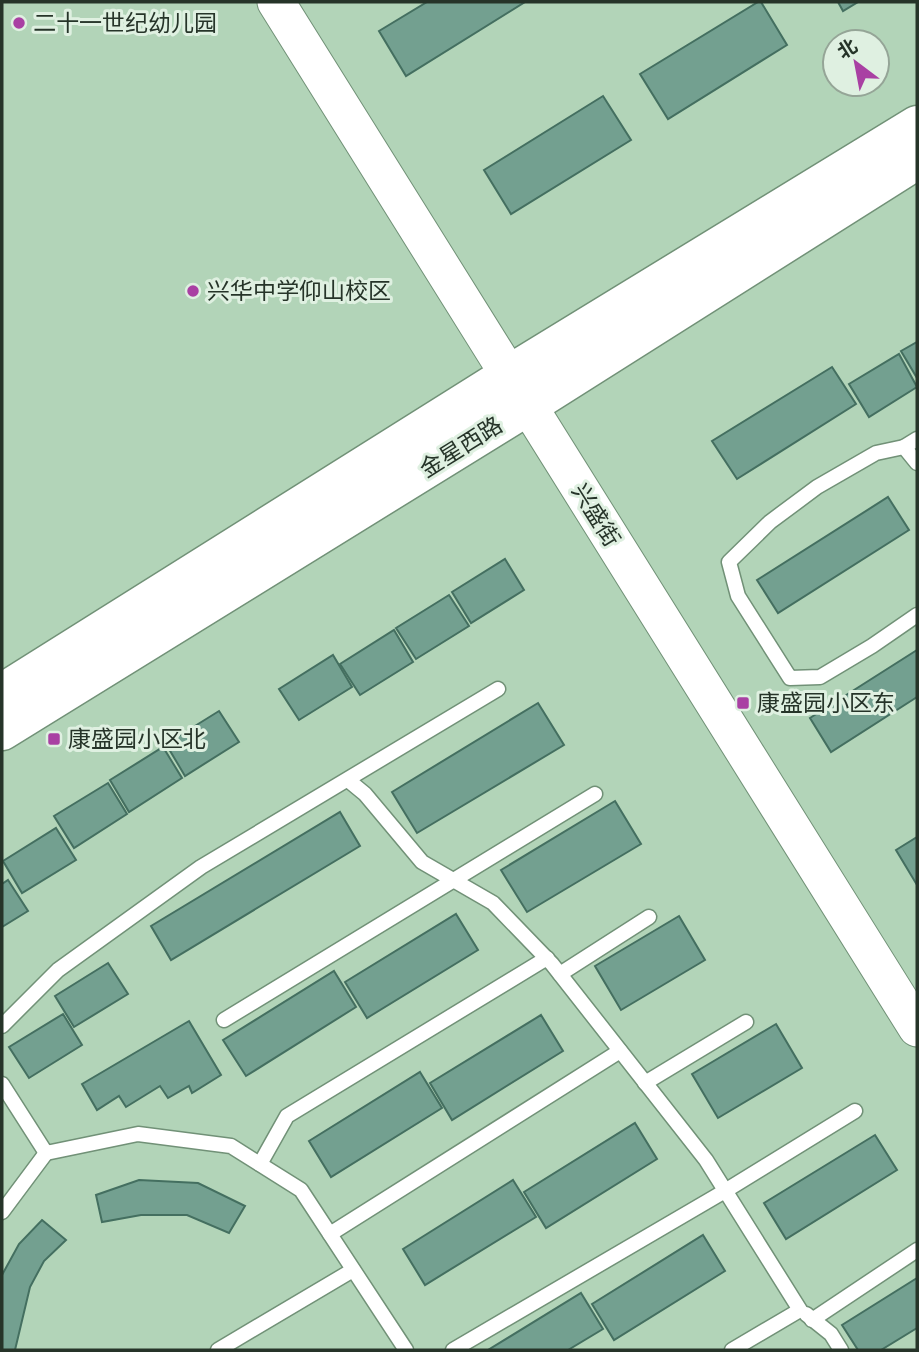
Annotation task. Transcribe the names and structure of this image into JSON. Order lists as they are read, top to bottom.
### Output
{
  "streets": {
    "main road": ["金星西路"],
    "street": ["兴盛街"]
  },
  "crossings": [
    ["金星西路", "兴盛街"]
  ],
  "places": {
    "other": ["二十一世纪幼儿园", "兴华中学仰山校区"],
    "transit": ["康盛园小区东", "康盛园小区北"]
  },
  "north": "top left"
}
